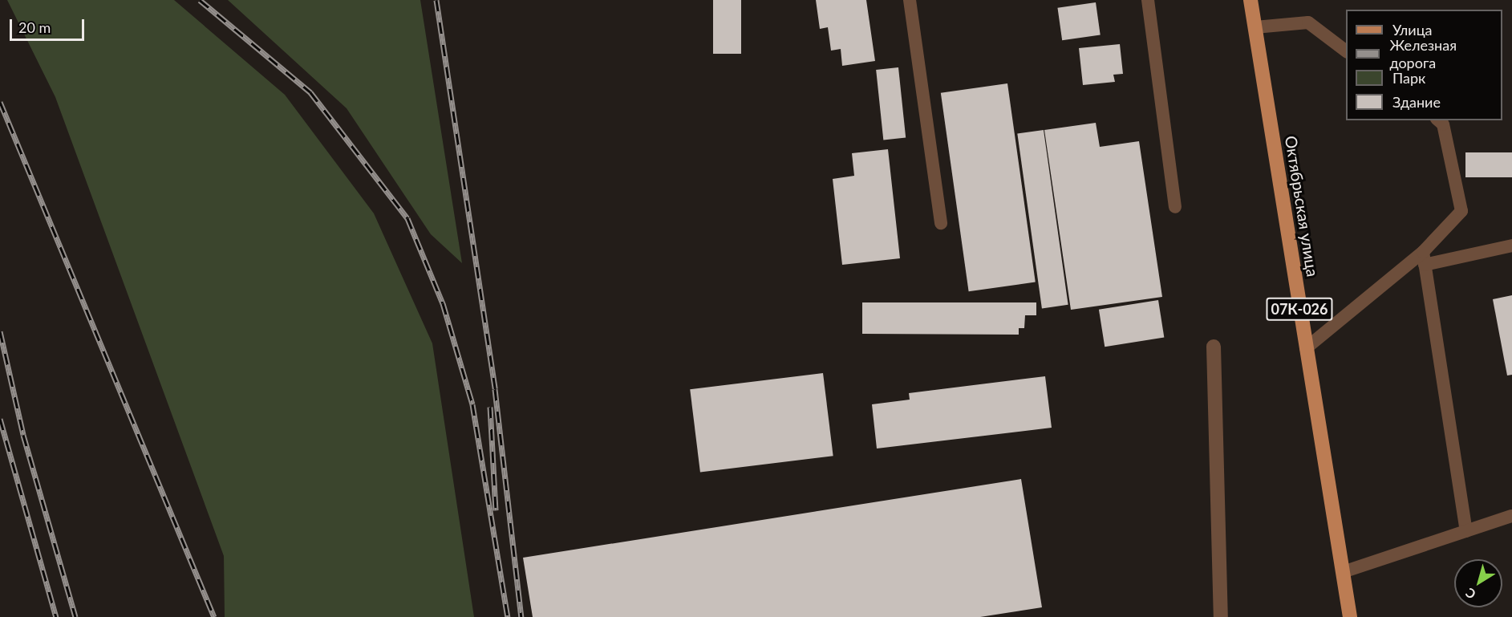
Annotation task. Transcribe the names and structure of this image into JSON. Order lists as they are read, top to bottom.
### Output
{
  "streets": {
    "main road": ["Октябрьская улица", "07К-026"]
  },
  "legend": [
    "Улица",
    "Железная дорога",
    "Парк",
    "Здание"
  ],
  "scale_bar": "20 m",
  "north": "bottom left"
}
